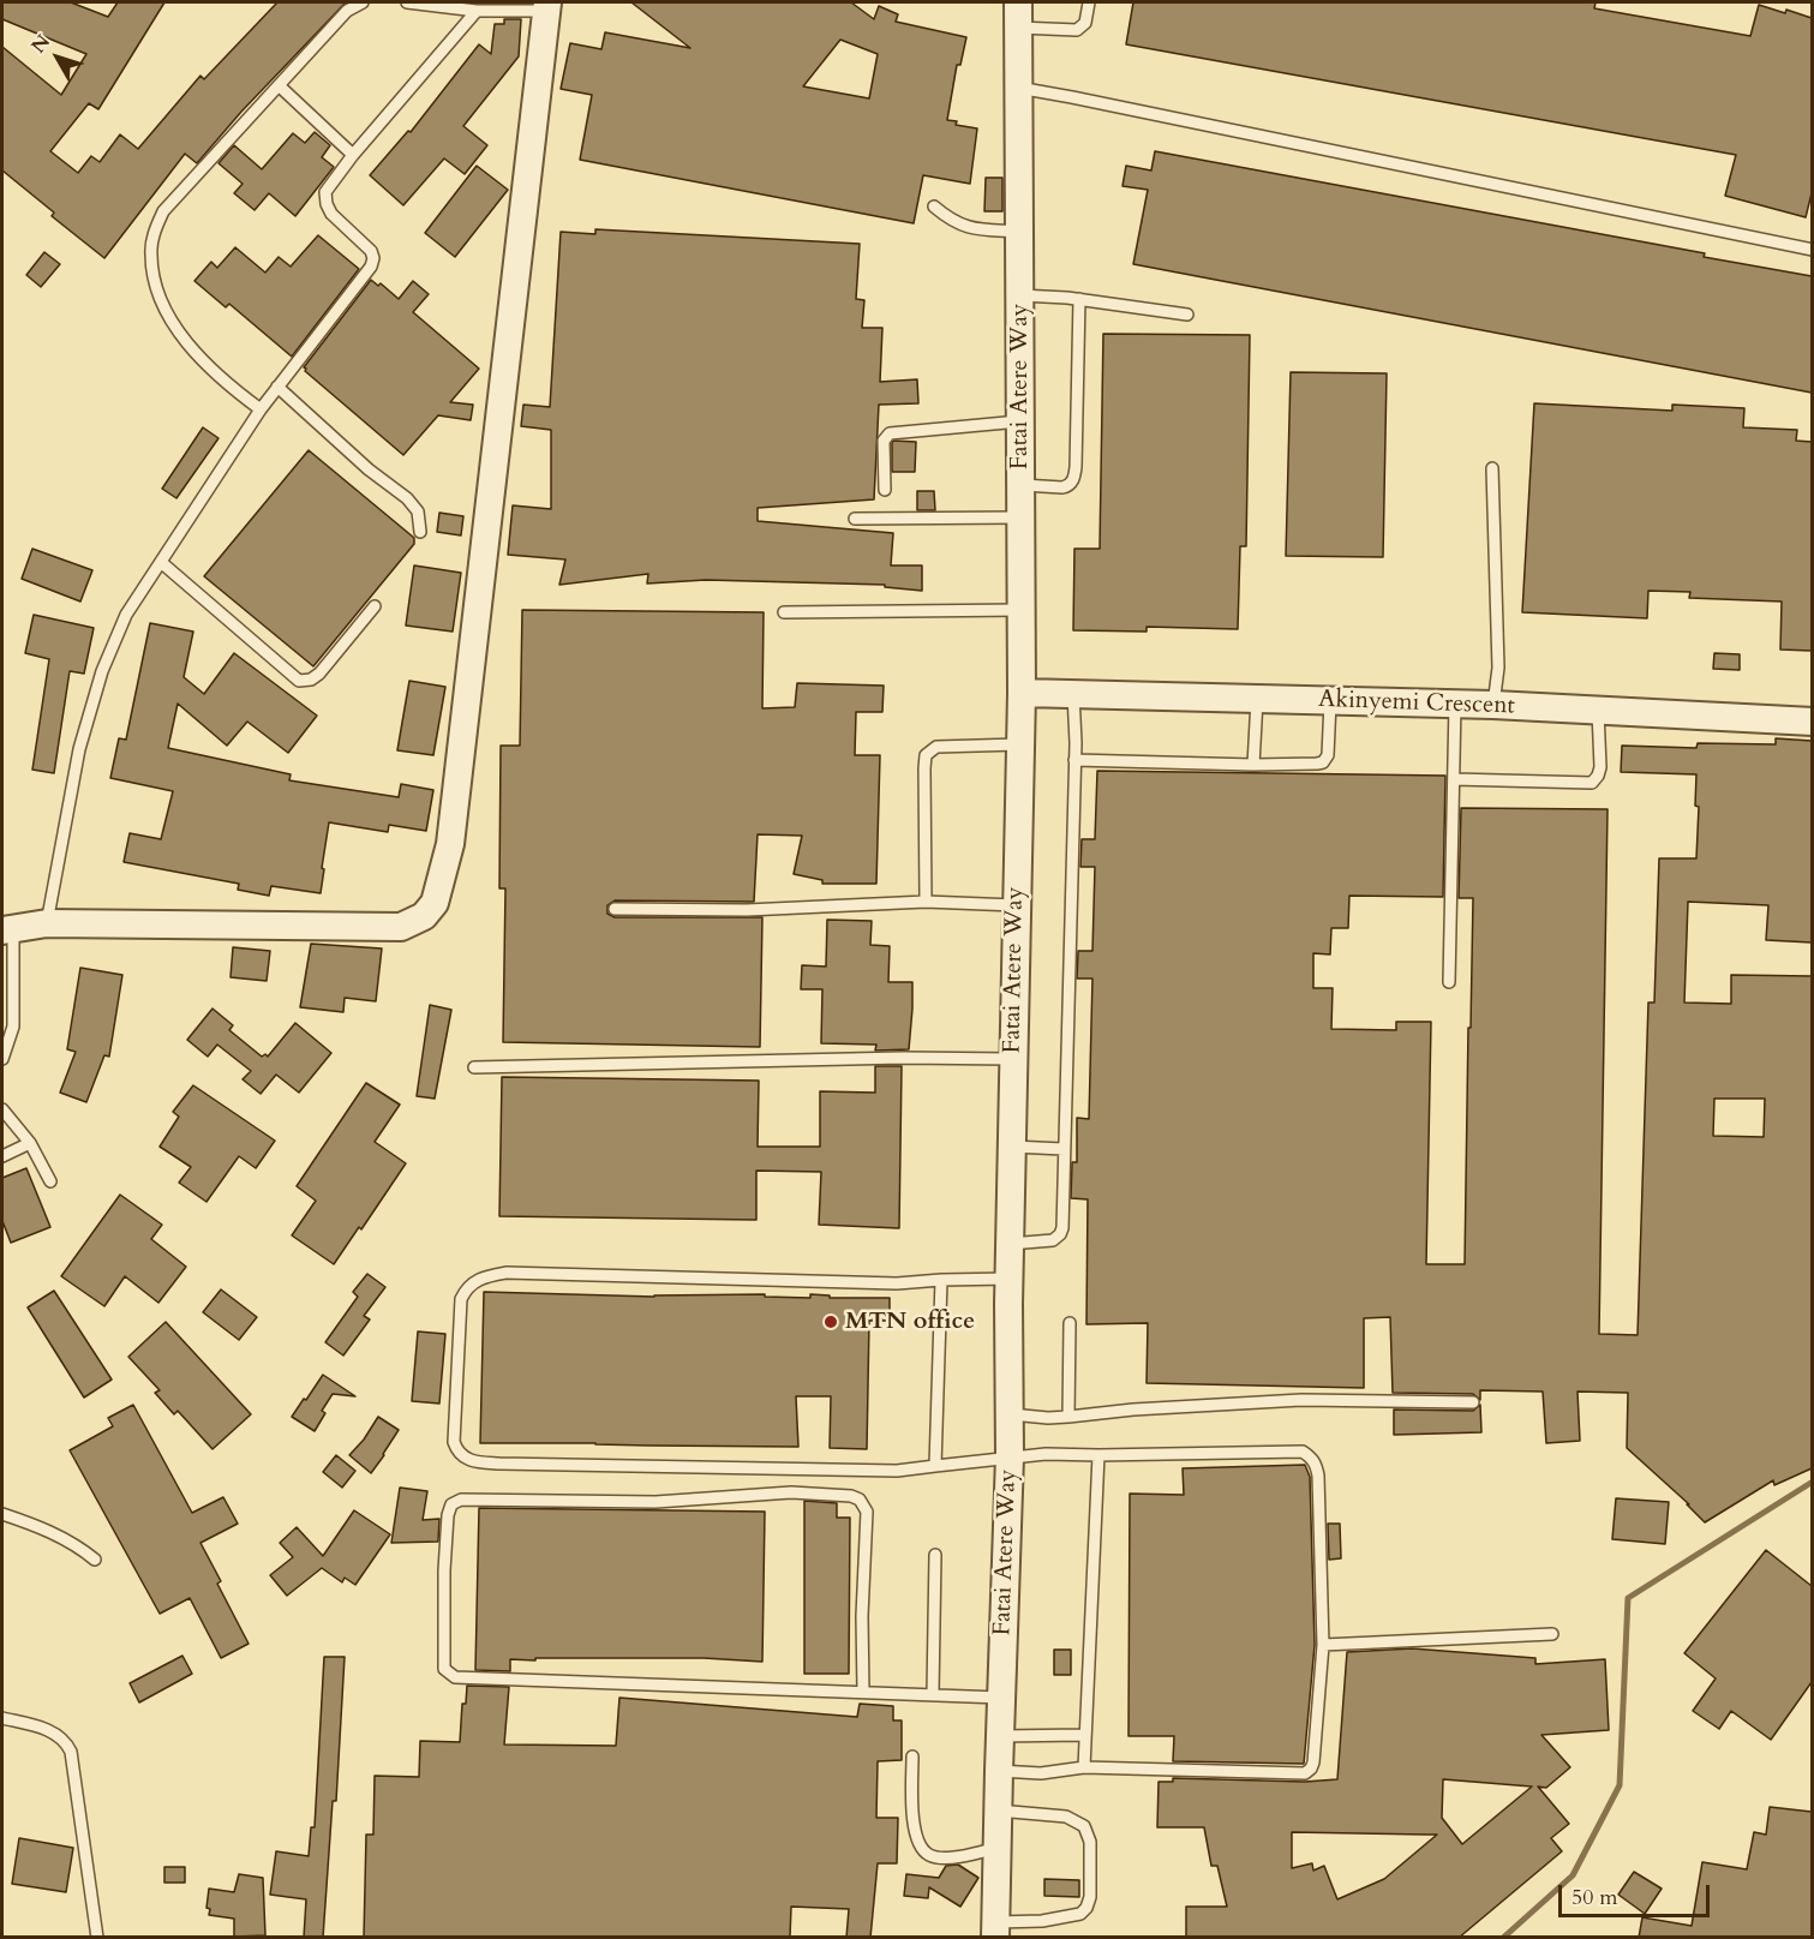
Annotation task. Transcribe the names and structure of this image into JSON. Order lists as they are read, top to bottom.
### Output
{
  "streets": {
    "street": ["Fatai Atere Way", "Akinyemi Crescent"]
  },
  "crossings": [
    ["Fatai Atere Way", "Akinyemi Crescent"]
  ],
  "places": ["MTN office"],
  "scale_bar": "50 m",
  "north": "top left"
}
